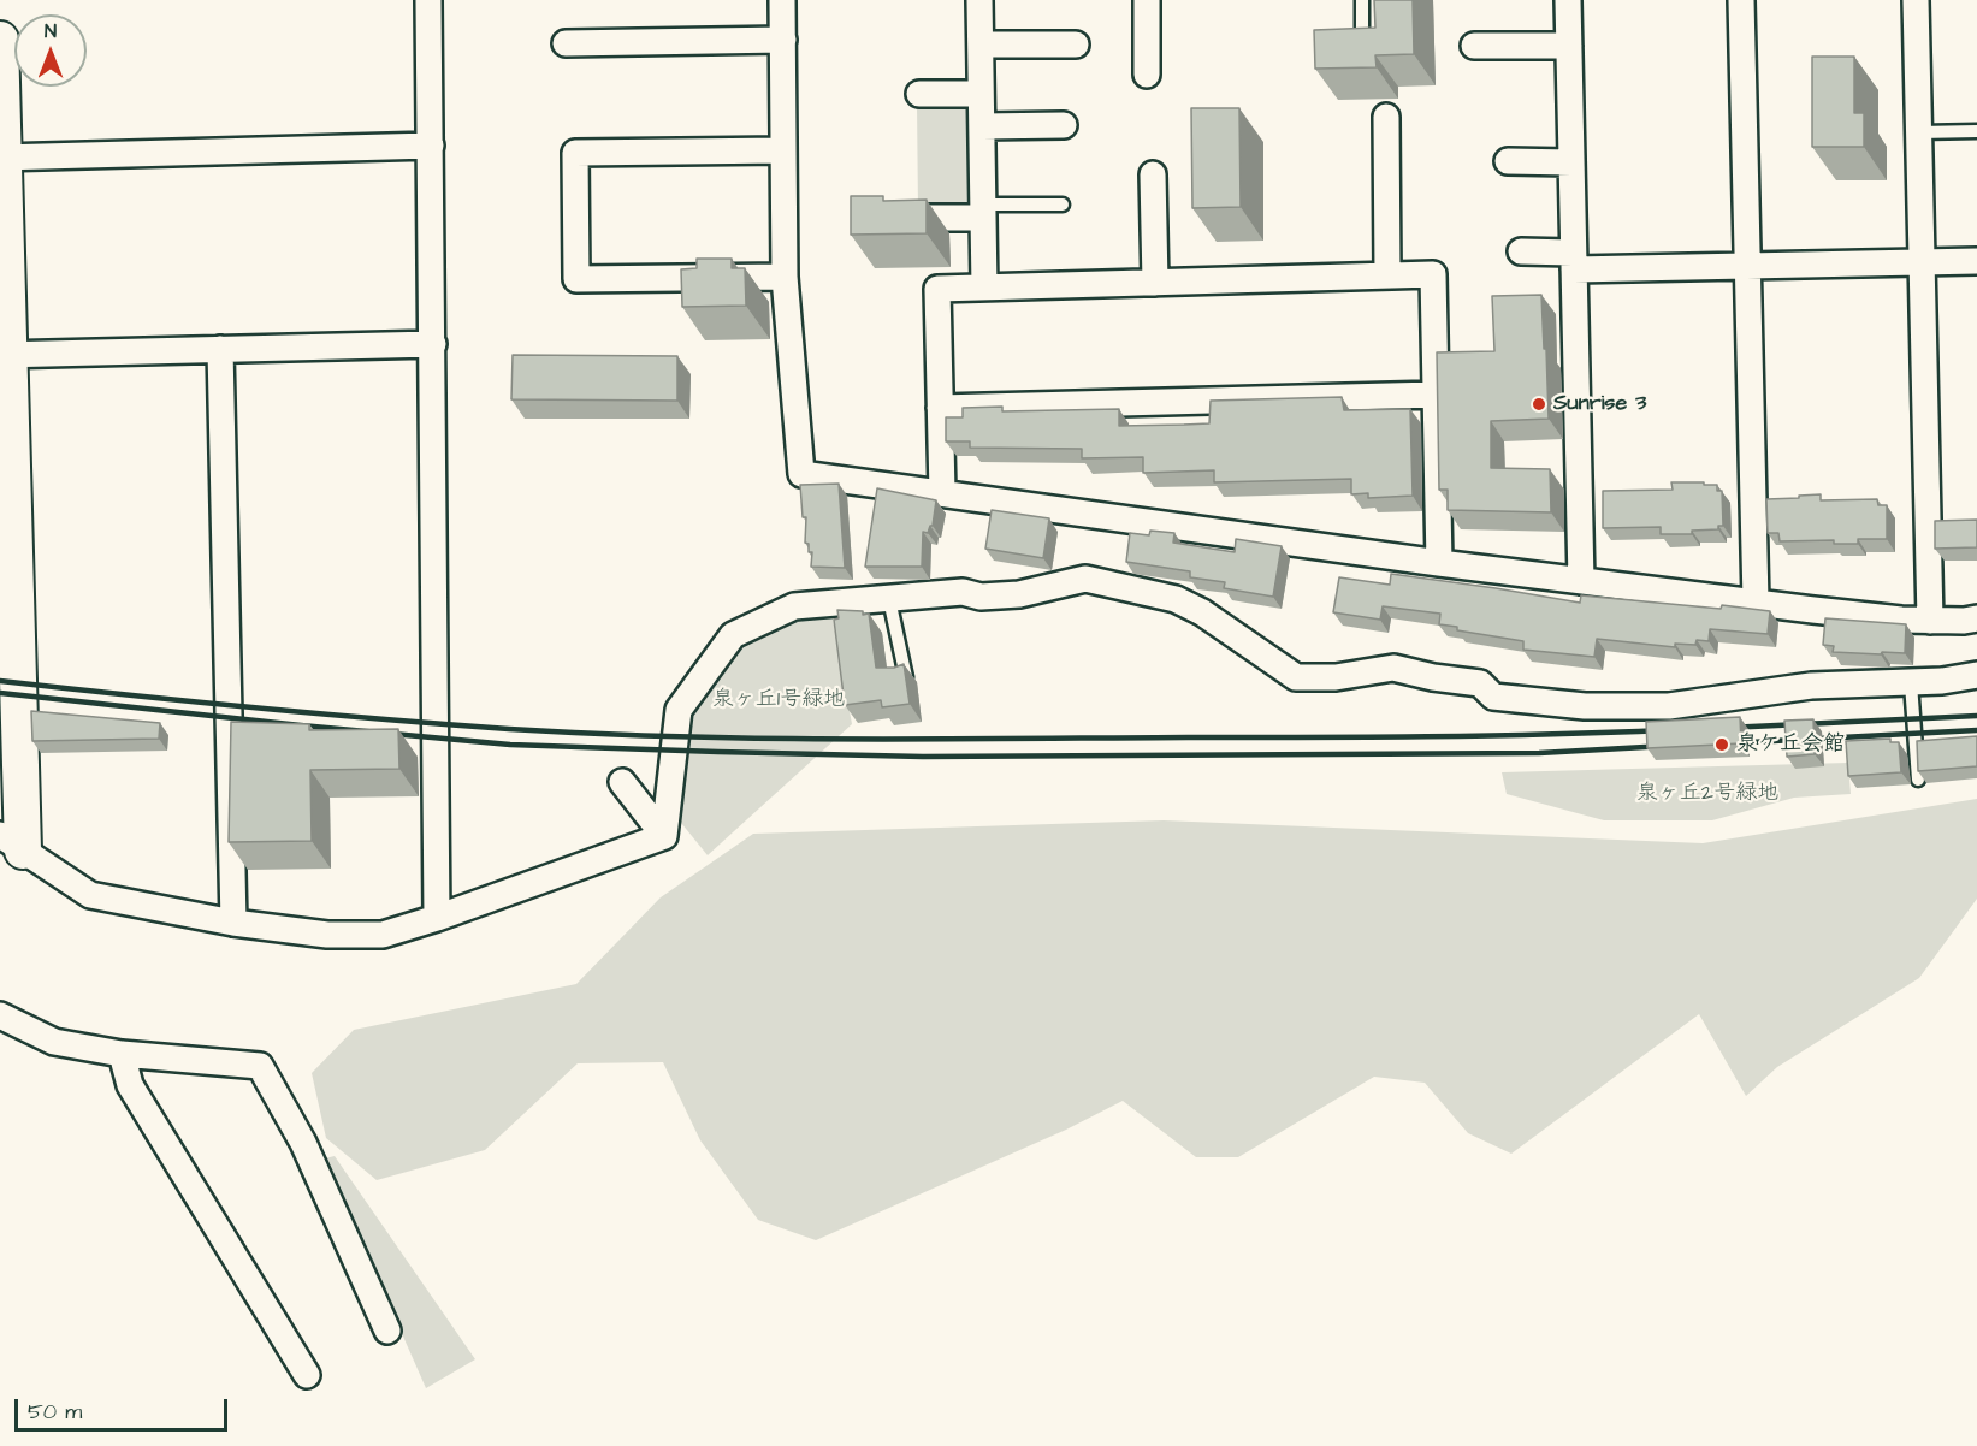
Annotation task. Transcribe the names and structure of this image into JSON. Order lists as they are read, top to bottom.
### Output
{
  "parks": ["泉ヶ丘1号緑地", "泉ヶ丘2号緑地"],
  "places": ["Sunrise 3", "泉ケ丘会館"],
  "scale_bar": "50 m",
  "north": "top"
}
